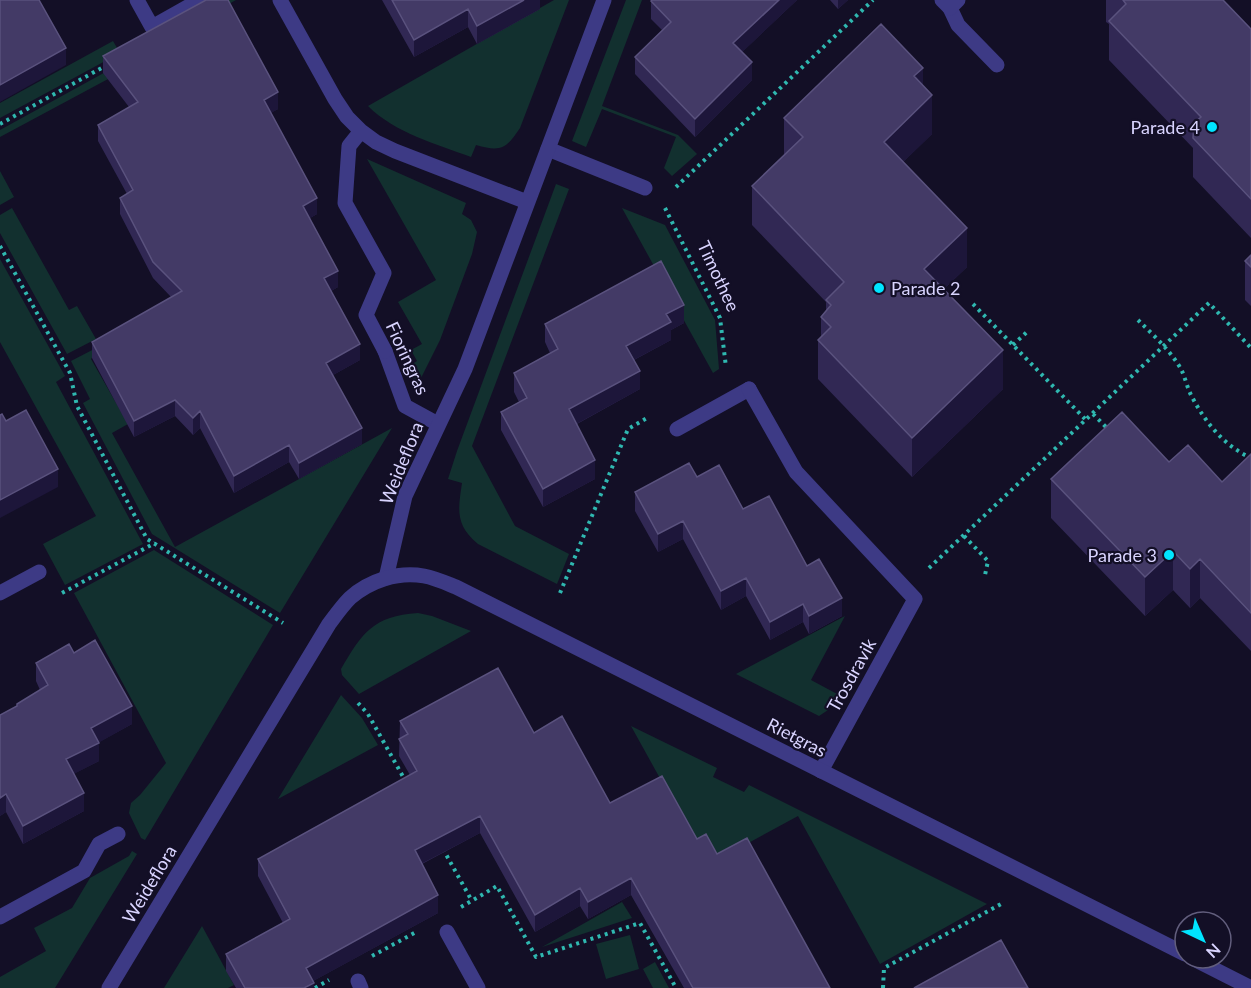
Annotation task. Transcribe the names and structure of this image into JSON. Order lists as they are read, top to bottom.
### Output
{
  "streets": {
    "street": [
      "Fioringras",
      "Weideflora",
      "Trosdravik",
      "Rietgras"
    ],
    "path": ["Timothee"]
  },
  "crossings": [
    ["Fioringras", "Weideflora"],
    ["Weideflora", "Rietgras"],
    ["Trosdravik", "Rietgras"]
  ],
  "places": ["Parade 4", "Parade 2", "Parade 3"],
  "north": "bottom right"
}
